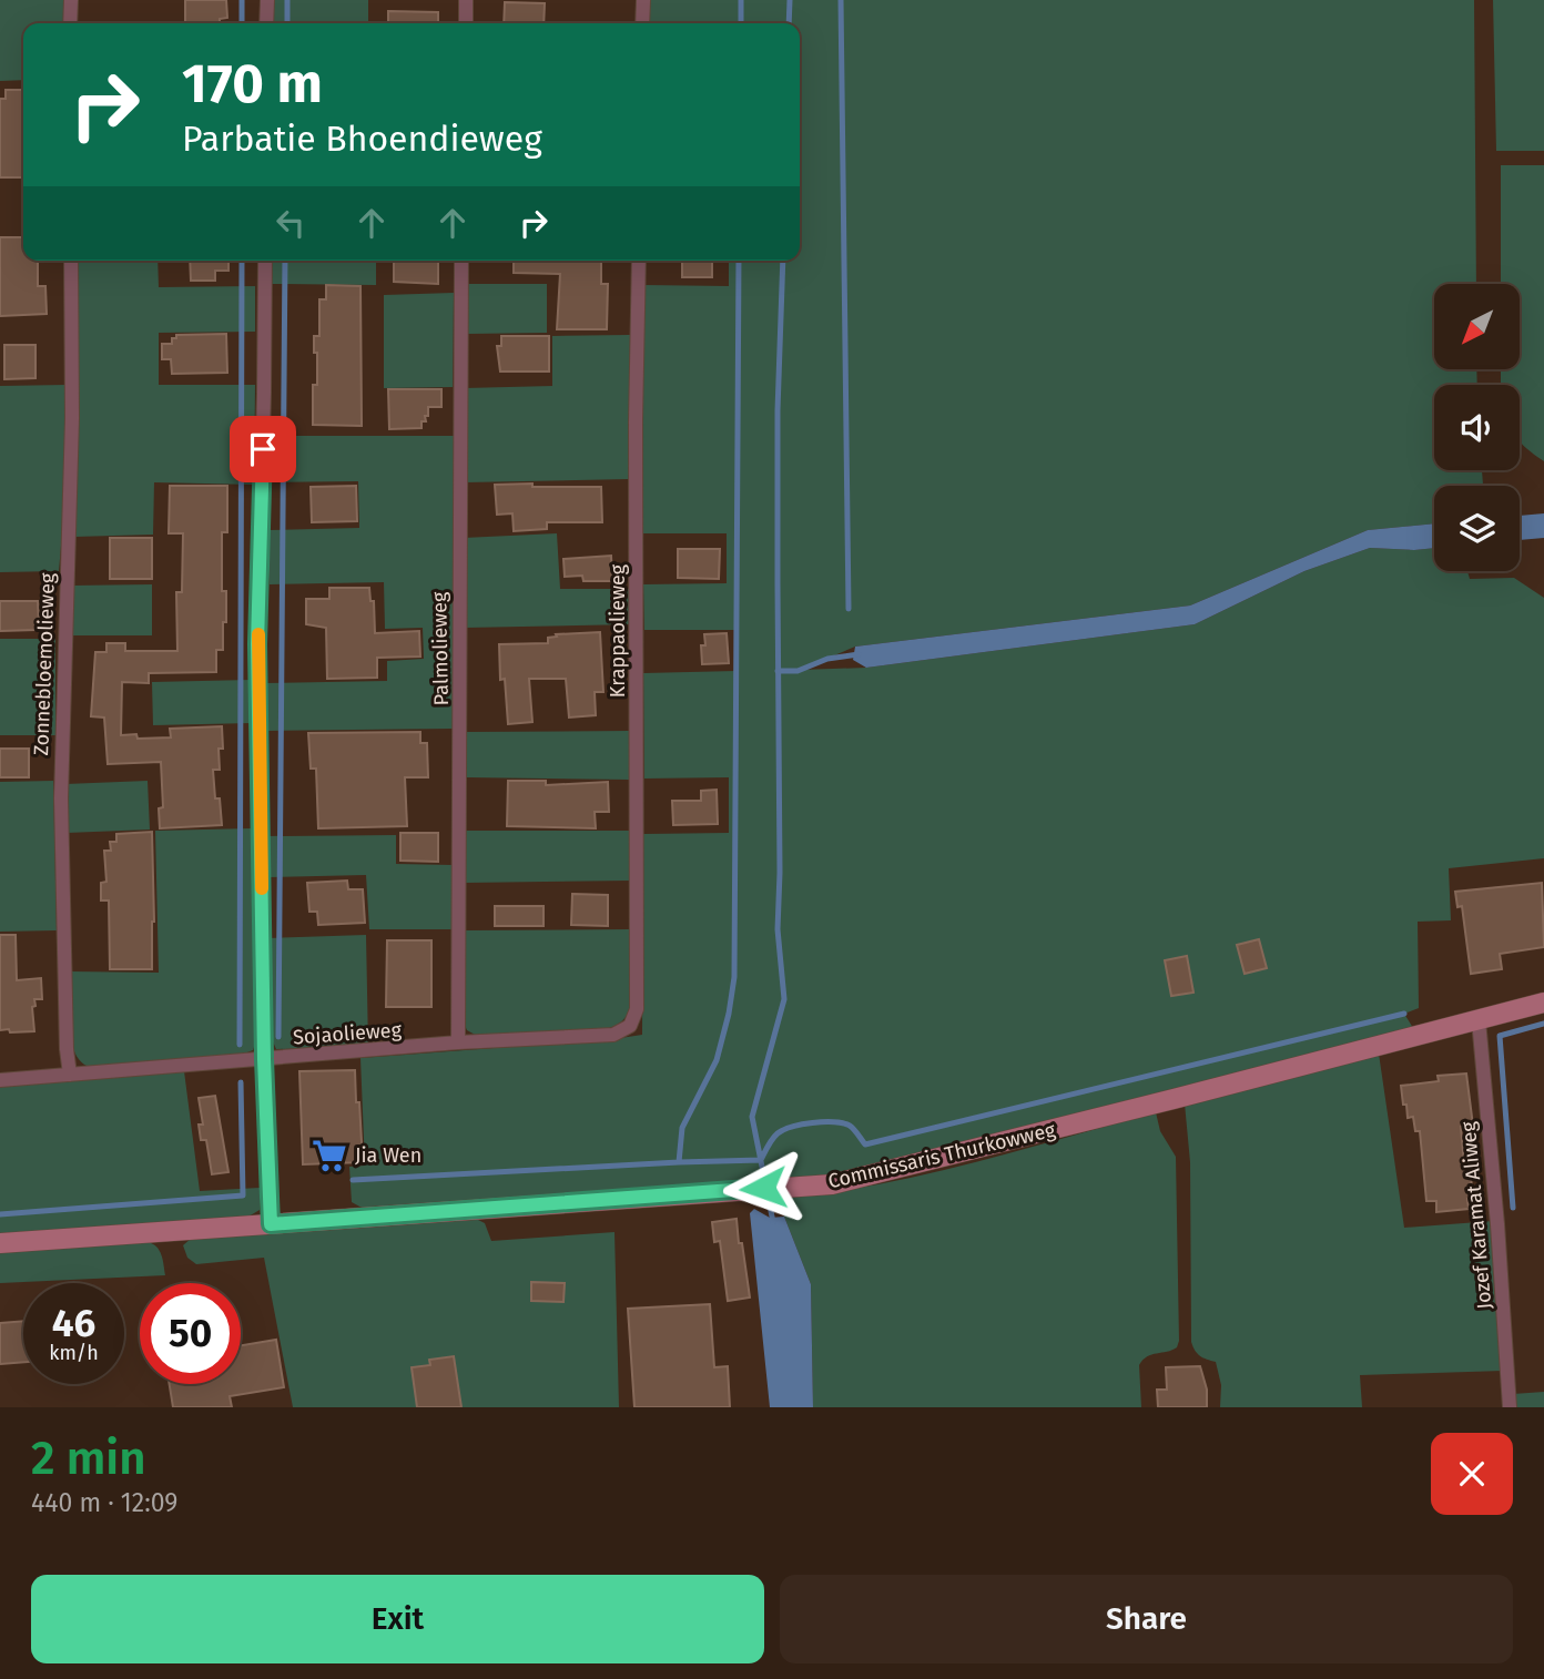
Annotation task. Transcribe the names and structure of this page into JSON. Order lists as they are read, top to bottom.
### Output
{
  "streets": {
    "main road": ["Commissaris Thurkowweg"],
    "street": [
      "Krappaolieweg",
      "Palmolieweg",
      "Zonnebloemolieweg",
      "Sojaolieweg",
      "Jozef Karamat Aliweg"
    ]
  },
  "crossings": [
    ["Krappaolieweg", "Sojaolieweg"],
    ["Palmolieweg", "Sojaolieweg"],
    ["Zonnebloemolieweg", "Sojaolieweg"],
    ["Commissaris Thurkowweg", "Jozef Karamat Aliweg"]
  ],
  "places": {
    "supermarket": ["Jia Wen"]
  },
  "north": "bottom left",
  "page": {
    "turn": ["170 m", "Parbatie Bhoendieweg"],
    "speed": "46 km/h",
    "limit": "50",
    "heading": ["2 min", "440 m · 12:09"],
    "buttons": ["Exit", "Share"]
  }
}
